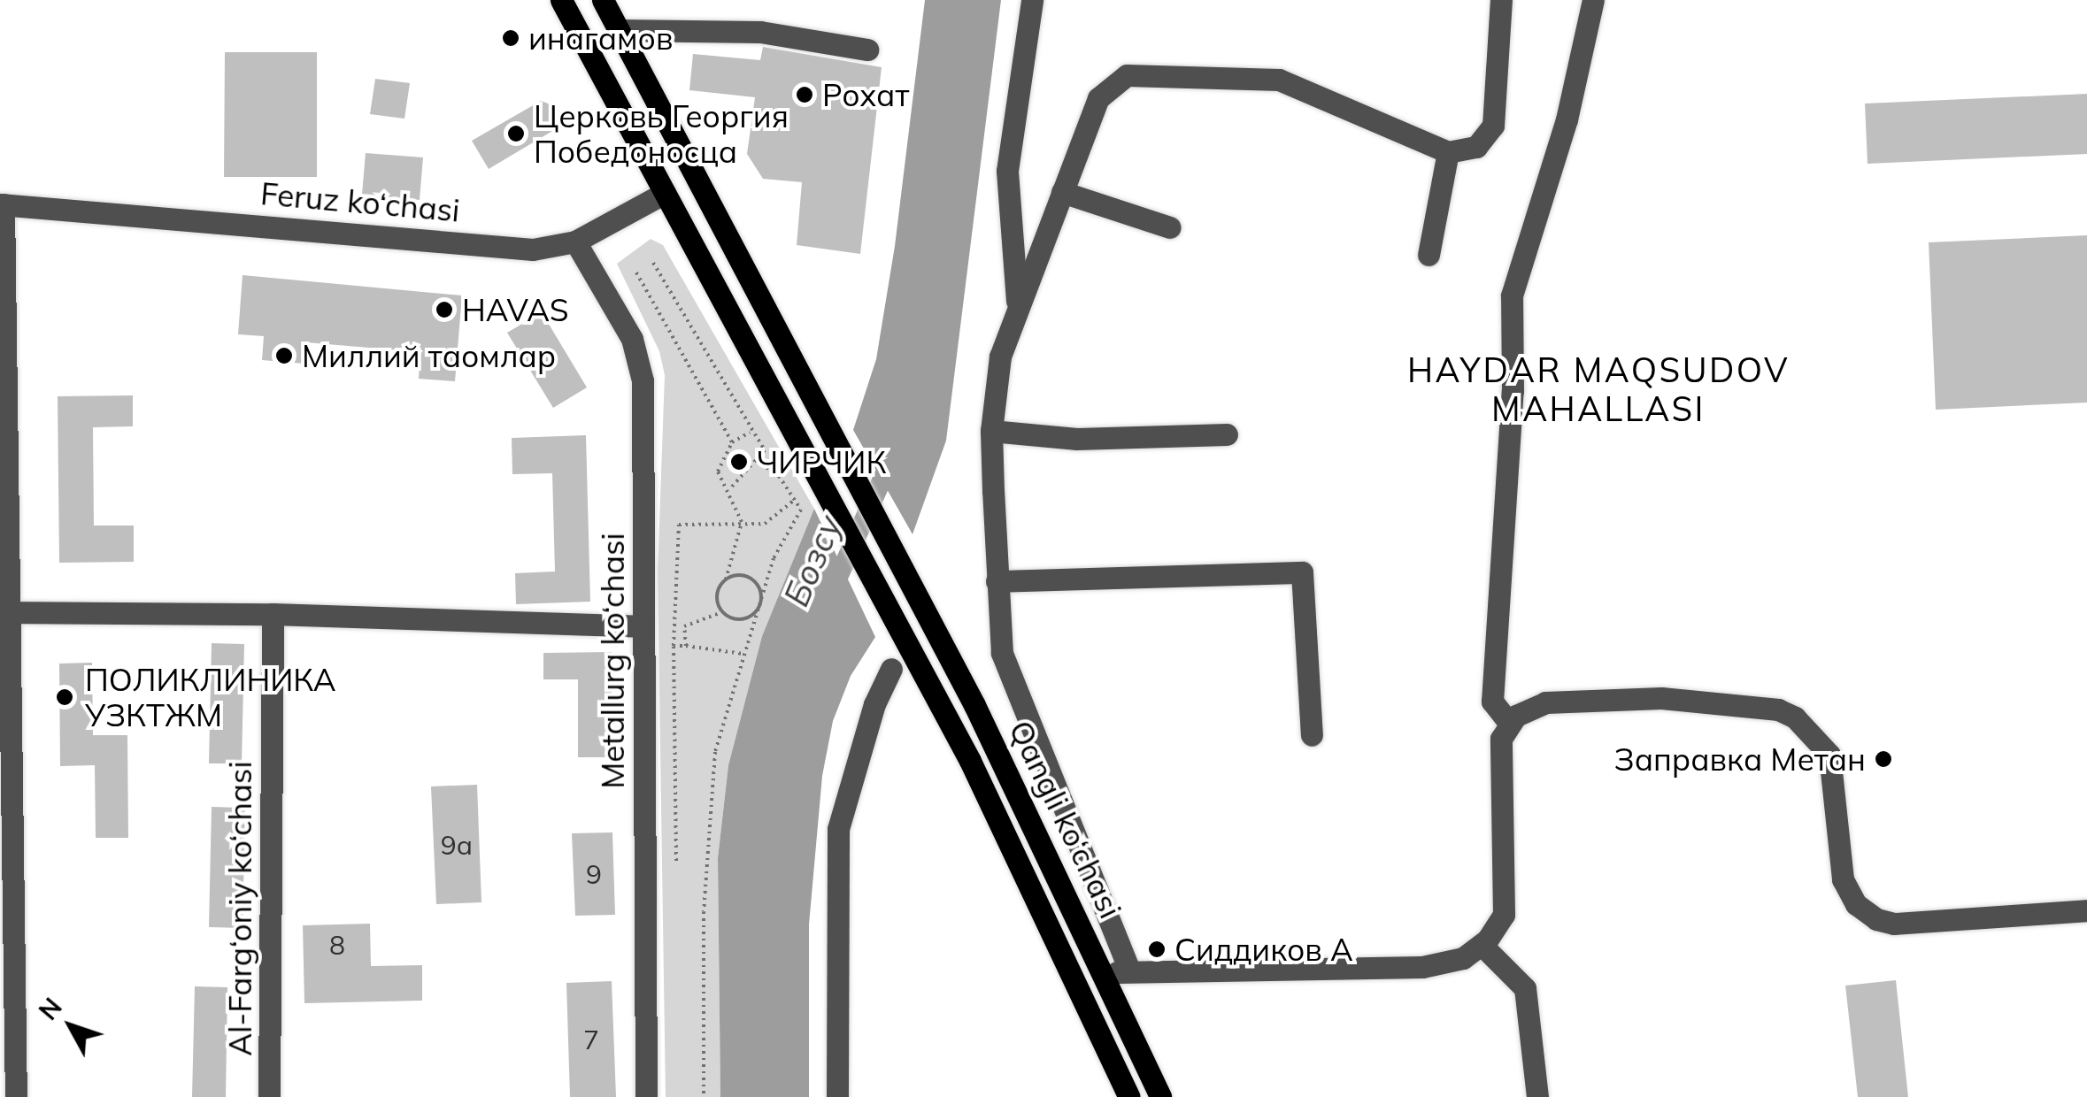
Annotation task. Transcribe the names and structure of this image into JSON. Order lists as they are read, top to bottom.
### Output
{
  "streets": {
    "main road": ["Feruz ko‘chasi", "Qangli ko‘chasi"],
    "street": ["Metallurg ko‘chasi", "Al-Farg‘oniy ko‘chasi"]
  },
  "crossings": [
    ["Feruz ko‘chasi", "Metallurg ko‘chasi"],
    ["Feruz ko‘chasi", "Qangli ko‘chasi"]
  ],
  "districts": ["HAYDAR MAQSUDOV MAHALLASI"],
  "water": ["Бозсу"],
  "places": [
    "инагамов",
    "Рохат",
    "Церковь Георгия Победоносца",
    "HAVAS",
    "Миллий таомлар",
    "ЧИРЧИК",
    "ПОЛИКЛИНИКА УЗКТЖМ",
    "Заправка Метан",
    "Сиддиков А"
  ],
  "house_numbers": [
    "9а",
    "9",
    "8",
    "7"
  ],
  "north": "top left"
}
